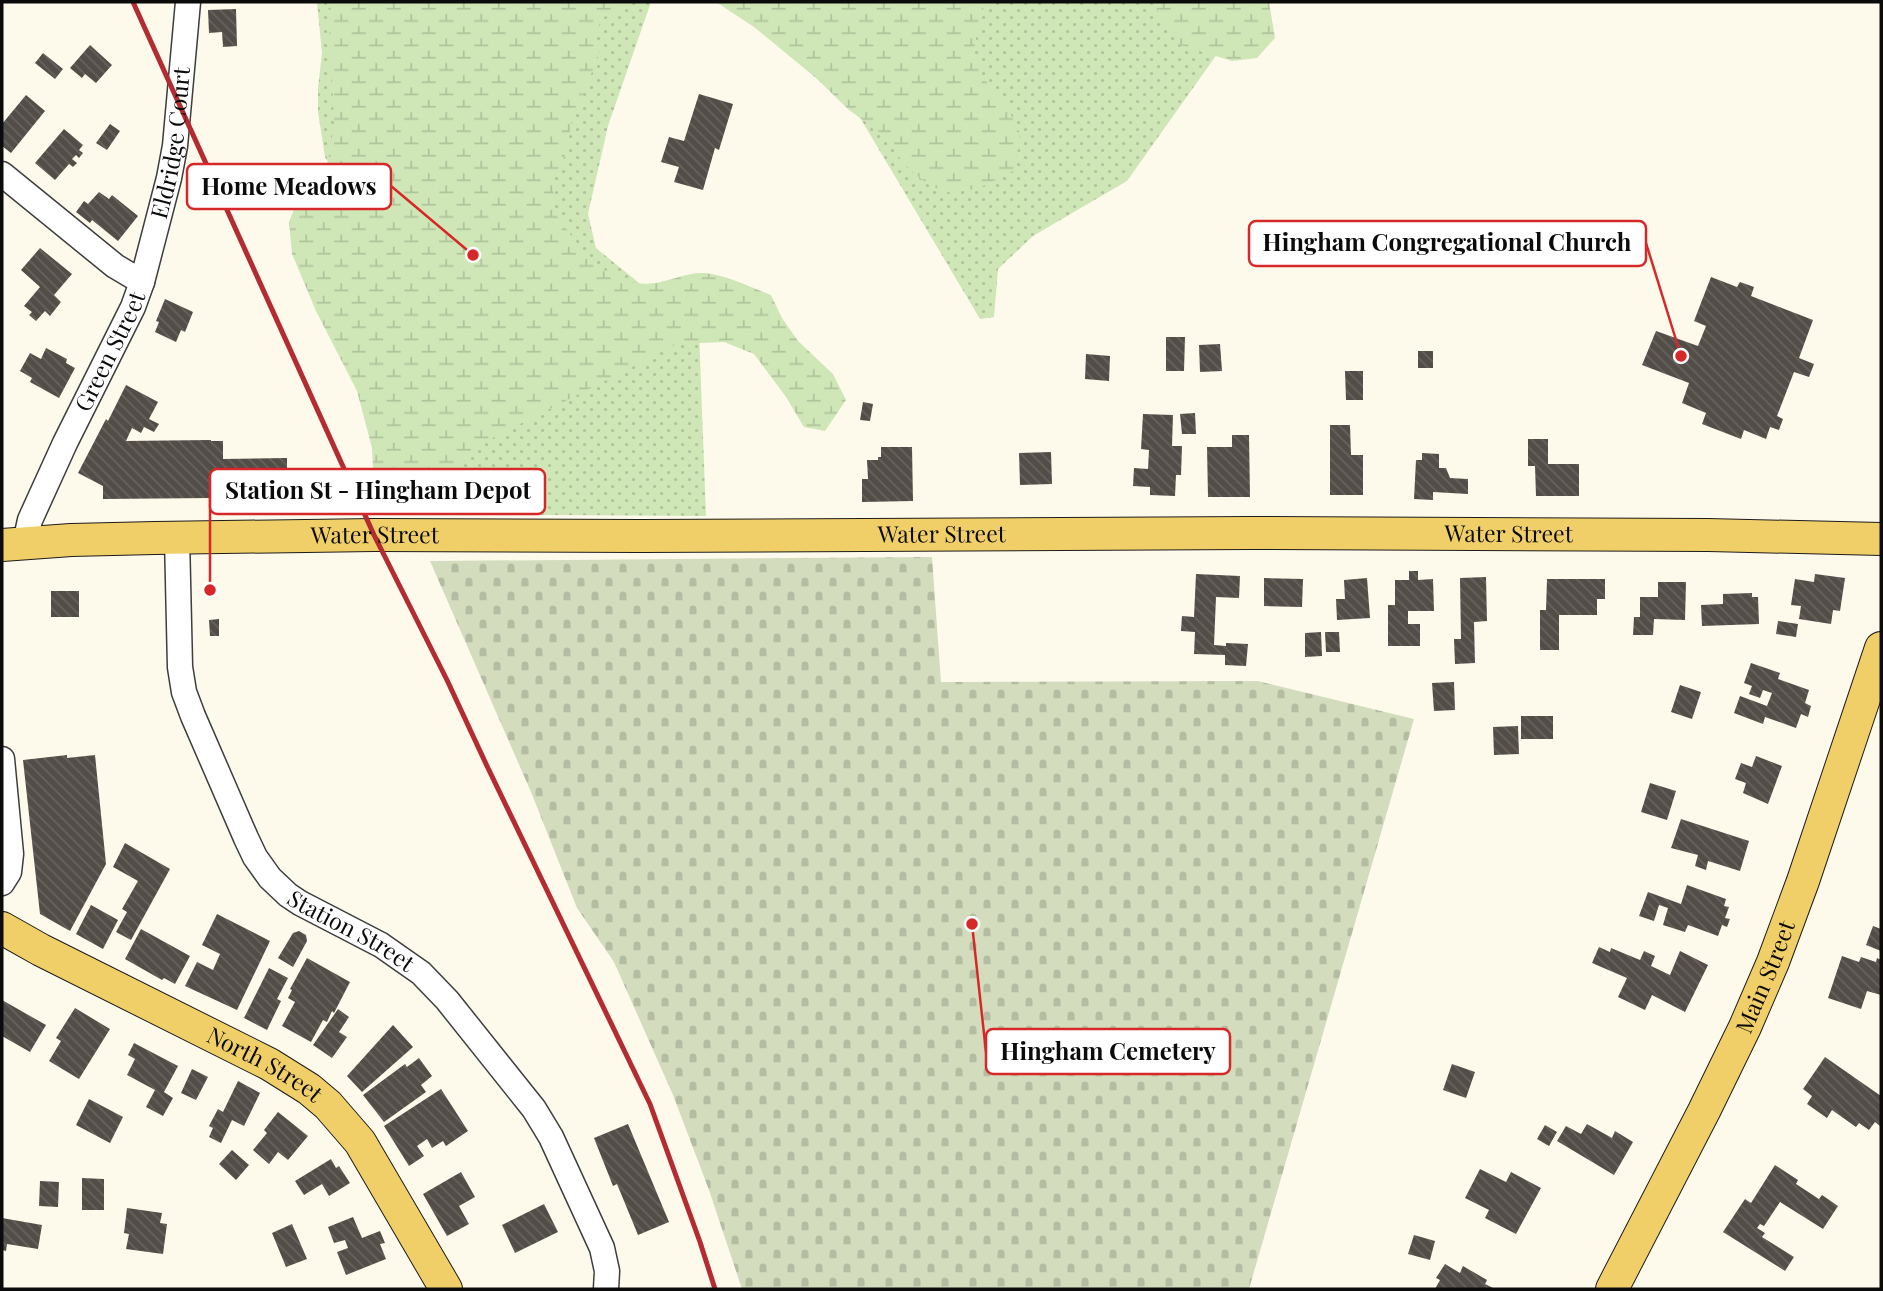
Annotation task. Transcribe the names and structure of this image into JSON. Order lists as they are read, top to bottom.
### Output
{
  "streets": {
    "main road": ["Water Street", "Main Street", "North Street"],
    "street": ["Eldridge Court", "Green Street", "Station Street"]
  },
  "crossings": [
    ["Eldridge Court", "Green Street"],
    ["Green Street", "Water Street"],
    ["Water Street", "Station Street"]
  ],
  "places": [
    "Home Meadows",
    "Hingham Congregational Church",
    "Station St - Hingham Depot",
    "Hingham Cemetery"
  ]
}
